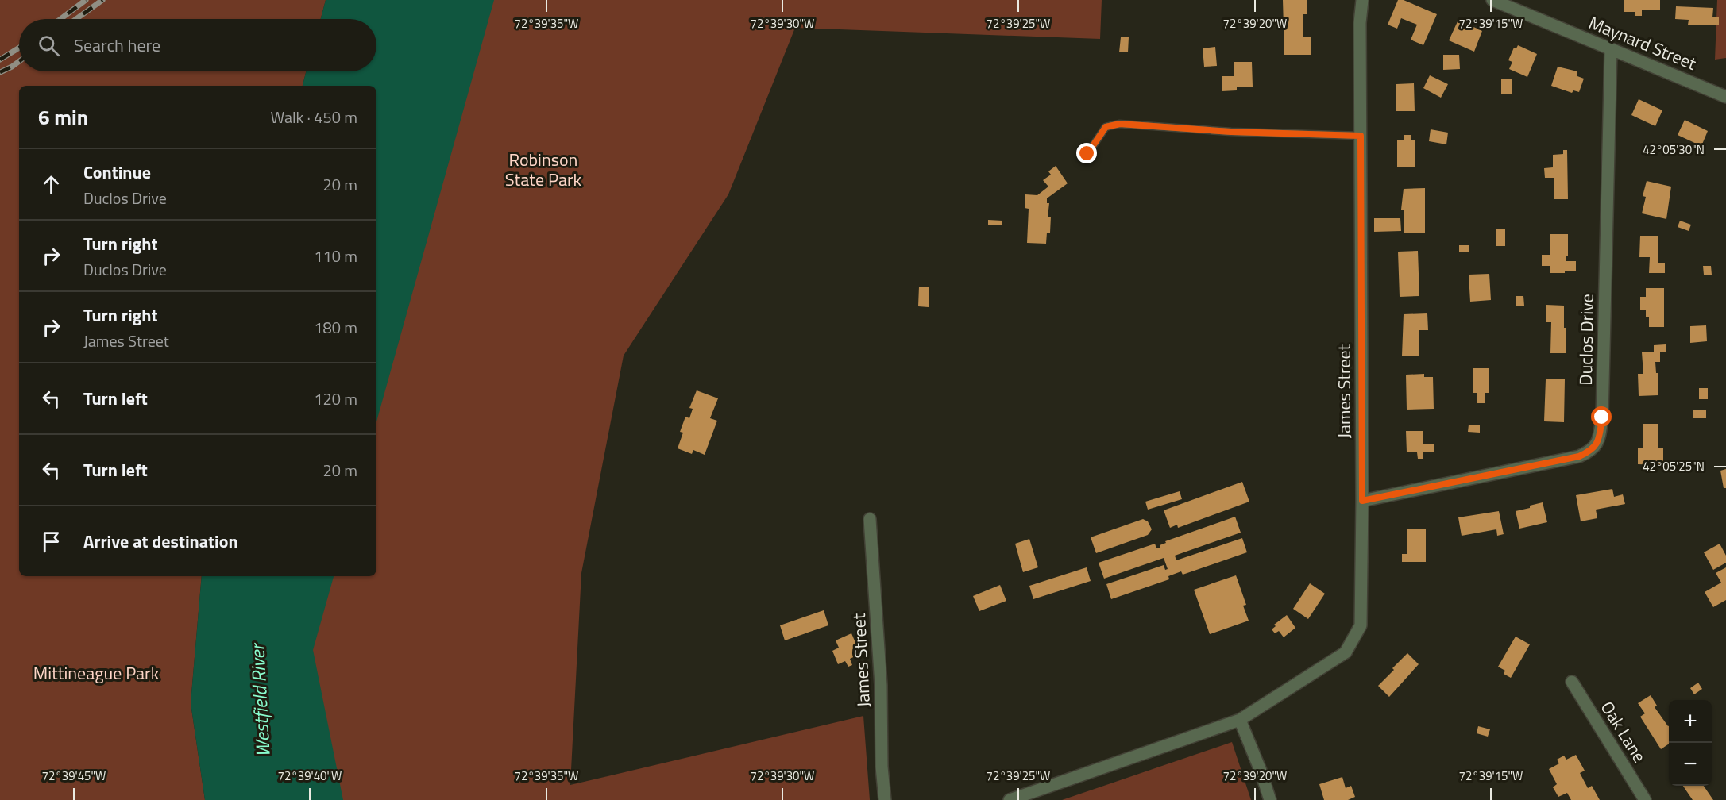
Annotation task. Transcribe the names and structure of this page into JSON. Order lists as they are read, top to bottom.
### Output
{
  "streets": {
    "street": [
      "Maynard Street",
      "Duclos Drive",
      "James Street",
      "Oak Lane"
    ]
  },
  "crossings": [
    ["Maynard Street", "Duclos Drive"],
    ["Duclos Drive", "James Street"]
  ],
  "water": ["Westfield River"],
  "parks": ["Robinson State Park", "Mittineague Park"],
  "page": {
    "search": "Search here",
    "heading": ["6 min", "Walk · 450 m"],
    "list": [
      ["Continue", "Duclos Drive", "20 m"],
      ["Turn right", "Duclos Drive", "110 m"],
      ["Turn right", "James Street", "180 m"],
      ["Turn left", "120 m"],
      ["Turn left", "20 m"],
      "Arrive at destination"
    ],
    "map_buttons": ["+", "−"]
  },
  "coordinates": [
    "72°39'35\"W",
    "72°39'30\"W",
    "72°39'25\"W",
    "72°39'20\"W",
    "72°39'15\"W",
    "42°05'30\"N",
    "42°05'25\"N",
    "72°39'45\"W",
    "72°39'40\"W"
  ]
}
